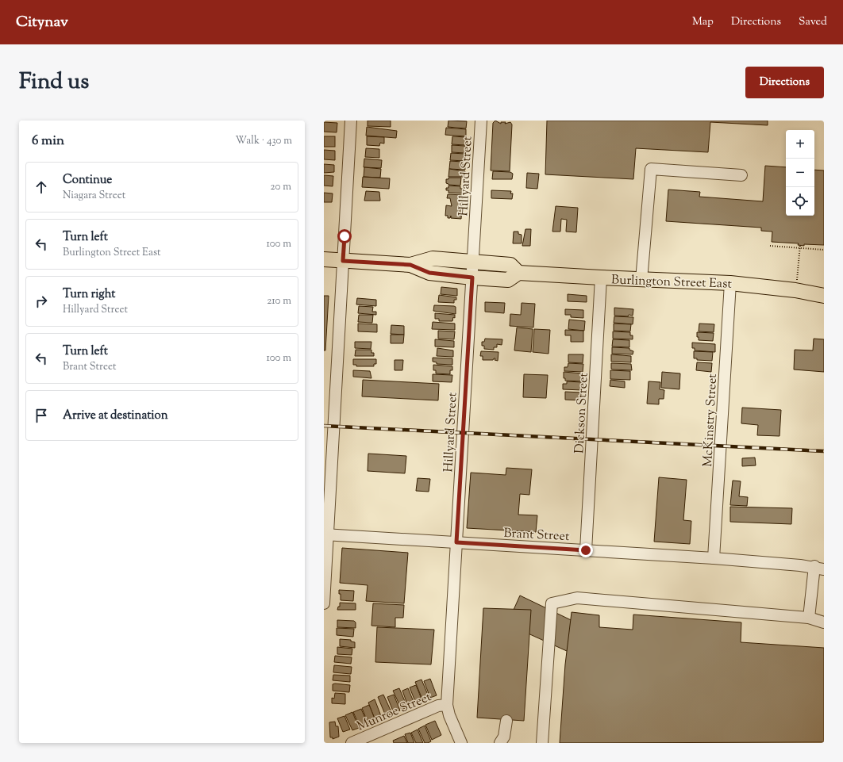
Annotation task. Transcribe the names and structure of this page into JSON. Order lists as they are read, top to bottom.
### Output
{
  "streets": {
    "main road": ["Burlington Street East"],
    "street": [
      "Hillyard Street",
      "Dickson Street",
      "McKinstry Street",
      "Brant Street",
      "Munroe Street"
    ]
  },
  "crossings": [
    ["Hillyard Street", "Burlington Street East"],
    ["Hillyard Street", "Brant Street"],
    ["Hillyard Street", "Munroe Street"],
    ["Burlington Street East", "Dickson Street"],
    ["Burlington Street East", "McKinstry Street"],
    ["Dickson Street", "Brant Street"],
    ["McKinstry Street", "Brant Street"]
  ],
  "page": {
    "header": "Citynav",
    "nav": ["Map", "Directions", "Saved"],
    "title": "Find us",
    "buttons": "Directions",
    "heading": ["6 min", "Walk · 430 m"],
    "map_buttons": ["+", "−"],
    "list": [
      ["Continue", "Niagara Street", "20 m"],
      ["Turn left", "Burlington Street East", "100 m"],
      ["Turn right", "Hillyard Street", "210 m"],
      ["Turn left", "Brant Street", "100 m"],
      "Arrive at destination"
    ]
  }
}
